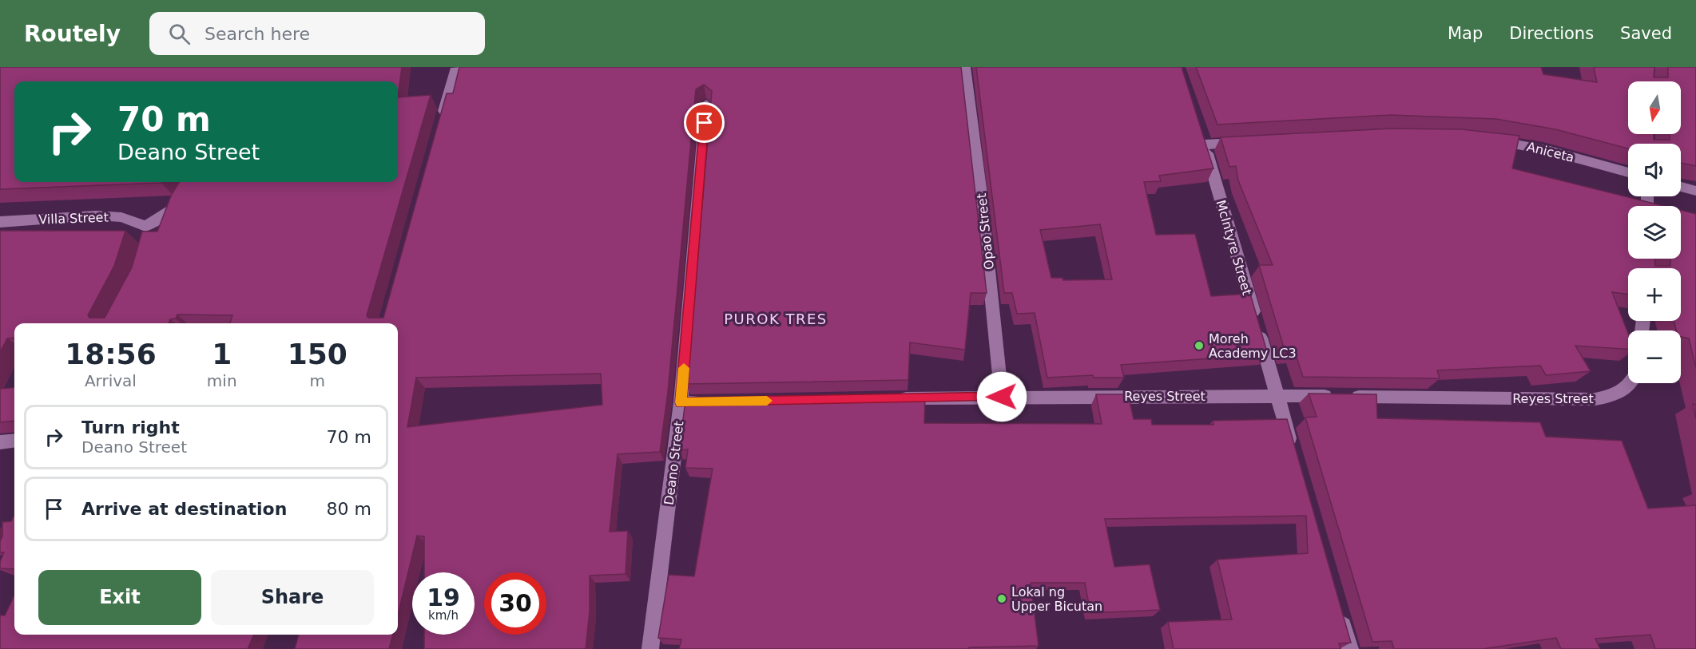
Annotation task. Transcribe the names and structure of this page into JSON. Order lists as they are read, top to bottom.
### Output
{
  "streets": {
    "street": [
      "Aniceta",
      "Villa Street",
      "Opao Street",
      "McIntyre Street",
      "Reyes Street",
      "Deano Street"
    ]
  },
  "crossings": [
    ["Opao Street", "Reyes Street"],
    ["McIntyre Street", "Reyes Street"]
  ],
  "districts": ["PUROK TRES"],
  "places": ["Moreh Academy LC3", "Lokal ng Upper Bicutan"],
  "north": "bottom",
  "page": {
    "header": "Routely",
    "search": "Search here",
    "nav": ["Map", "Directions", "Saved"],
    "map_buttons": ["+", "−"],
    "turn": ["70 m", "Deano Street"],
    "eta": [
      "18:56",
      "Arrival",
      "1",
      "min",
      "150",
      "m"
    ],
    "list": [
      {
        "name": "Turn right",
        "note": "Deano Street",
        "value": "70 m"
      },
      {
        "name": "Arrive at destination",
        "value": "80 m"
      }
    ],
    "buttons": ["Exit", "Share"],
    "speed": "19 km/h",
    "limit": "30"
  }
}
